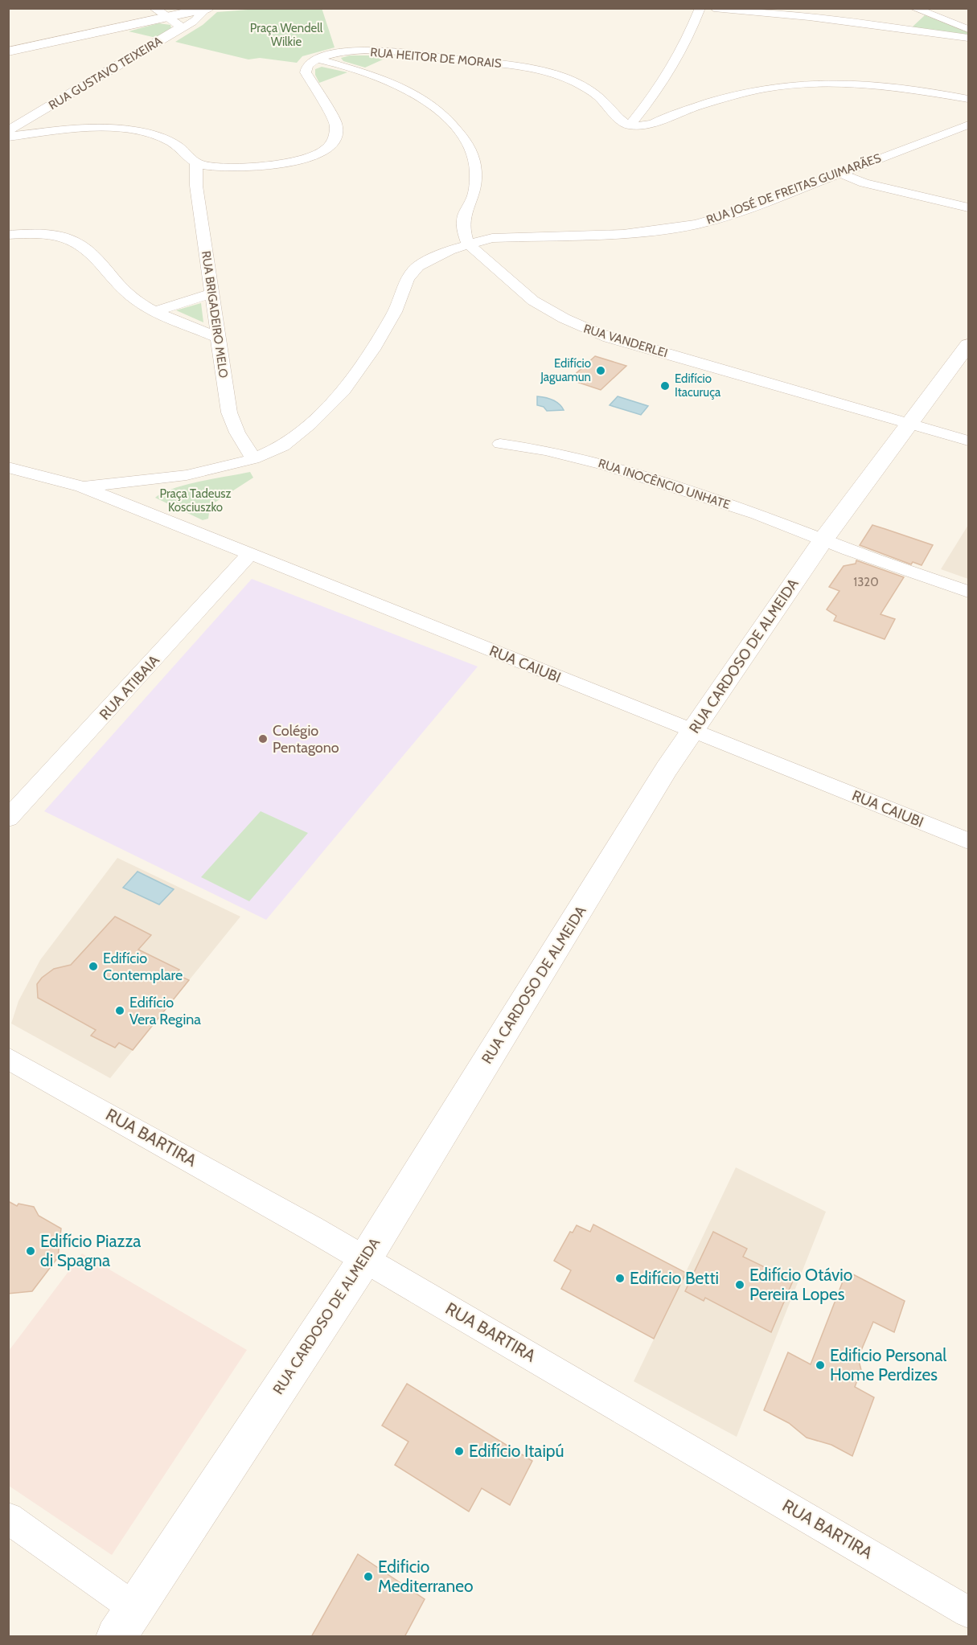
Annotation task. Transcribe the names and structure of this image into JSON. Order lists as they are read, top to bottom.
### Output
{
  "streets": {
    "main road": ["RUA CARDOSO DE ALMEIDA"],
    "street": [
      "RUA HEITOR DE MORAIS",
      "RUA GUSTAVO TEIXEIRA",
      "RUA JOSÉ DE FREITAS GUIMARÃES",
      "RUA BRIGADEIRO MELO",
      "RUA VANDERLEI",
      "RUA INOCÊNCIO UNHATE",
      "RUA CAIUBI",
      "RUA ATIBAIA",
      "RUA BARTIRA"
    ]
  },
  "crossings": [
    ["RUA JOSÉ DE FREITAS GUIMARÃES", "RUA BRIGADEIRO MELO"],
    ["RUA JOSÉ DE FREITAS GUIMARÃES", "RUA VANDERLEI"],
    ["RUA JOSÉ DE FREITAS GUIMARÃES", "RUA CAIUBI"],
    ["RUA VANDERLEI", "RUA CARDOSO DE ALMEIDA"],
    ["RUA INOCÊNCIO UNHATE", "RUA CARDOSO DE ALMEIDA"],
    ["RUA CARDOSO DE ALMEIDA", "RUA CAIUBI"],
    ["RUA CARDOSO DE ALMEIDA", "RUA BARTIRA"],
    ["RUA CAIUBI", "RUA ATIBAIA"]
  ],
  "parks": ["Praça Wendell Wilkie", "Praça Tadeusz Kosciuszko"],
  "places": [
    "Edifício Jaguamun",
    "Edifício Itacuruça",
    "Colégio Pentagono",
    "Edifício Contemplare",
    "Edifício Vera Regina",
    "Edifício Piazza di Spagna",
    "Edifício Betti",
    "Edifício Otávio Pereira Lopes",
    "Edificio Personal Home Perdizes",
    "Edifício Itaipú",
    "Edificio Mediterraneo"
  ],
  "house_numbers": ["1320"]
}
